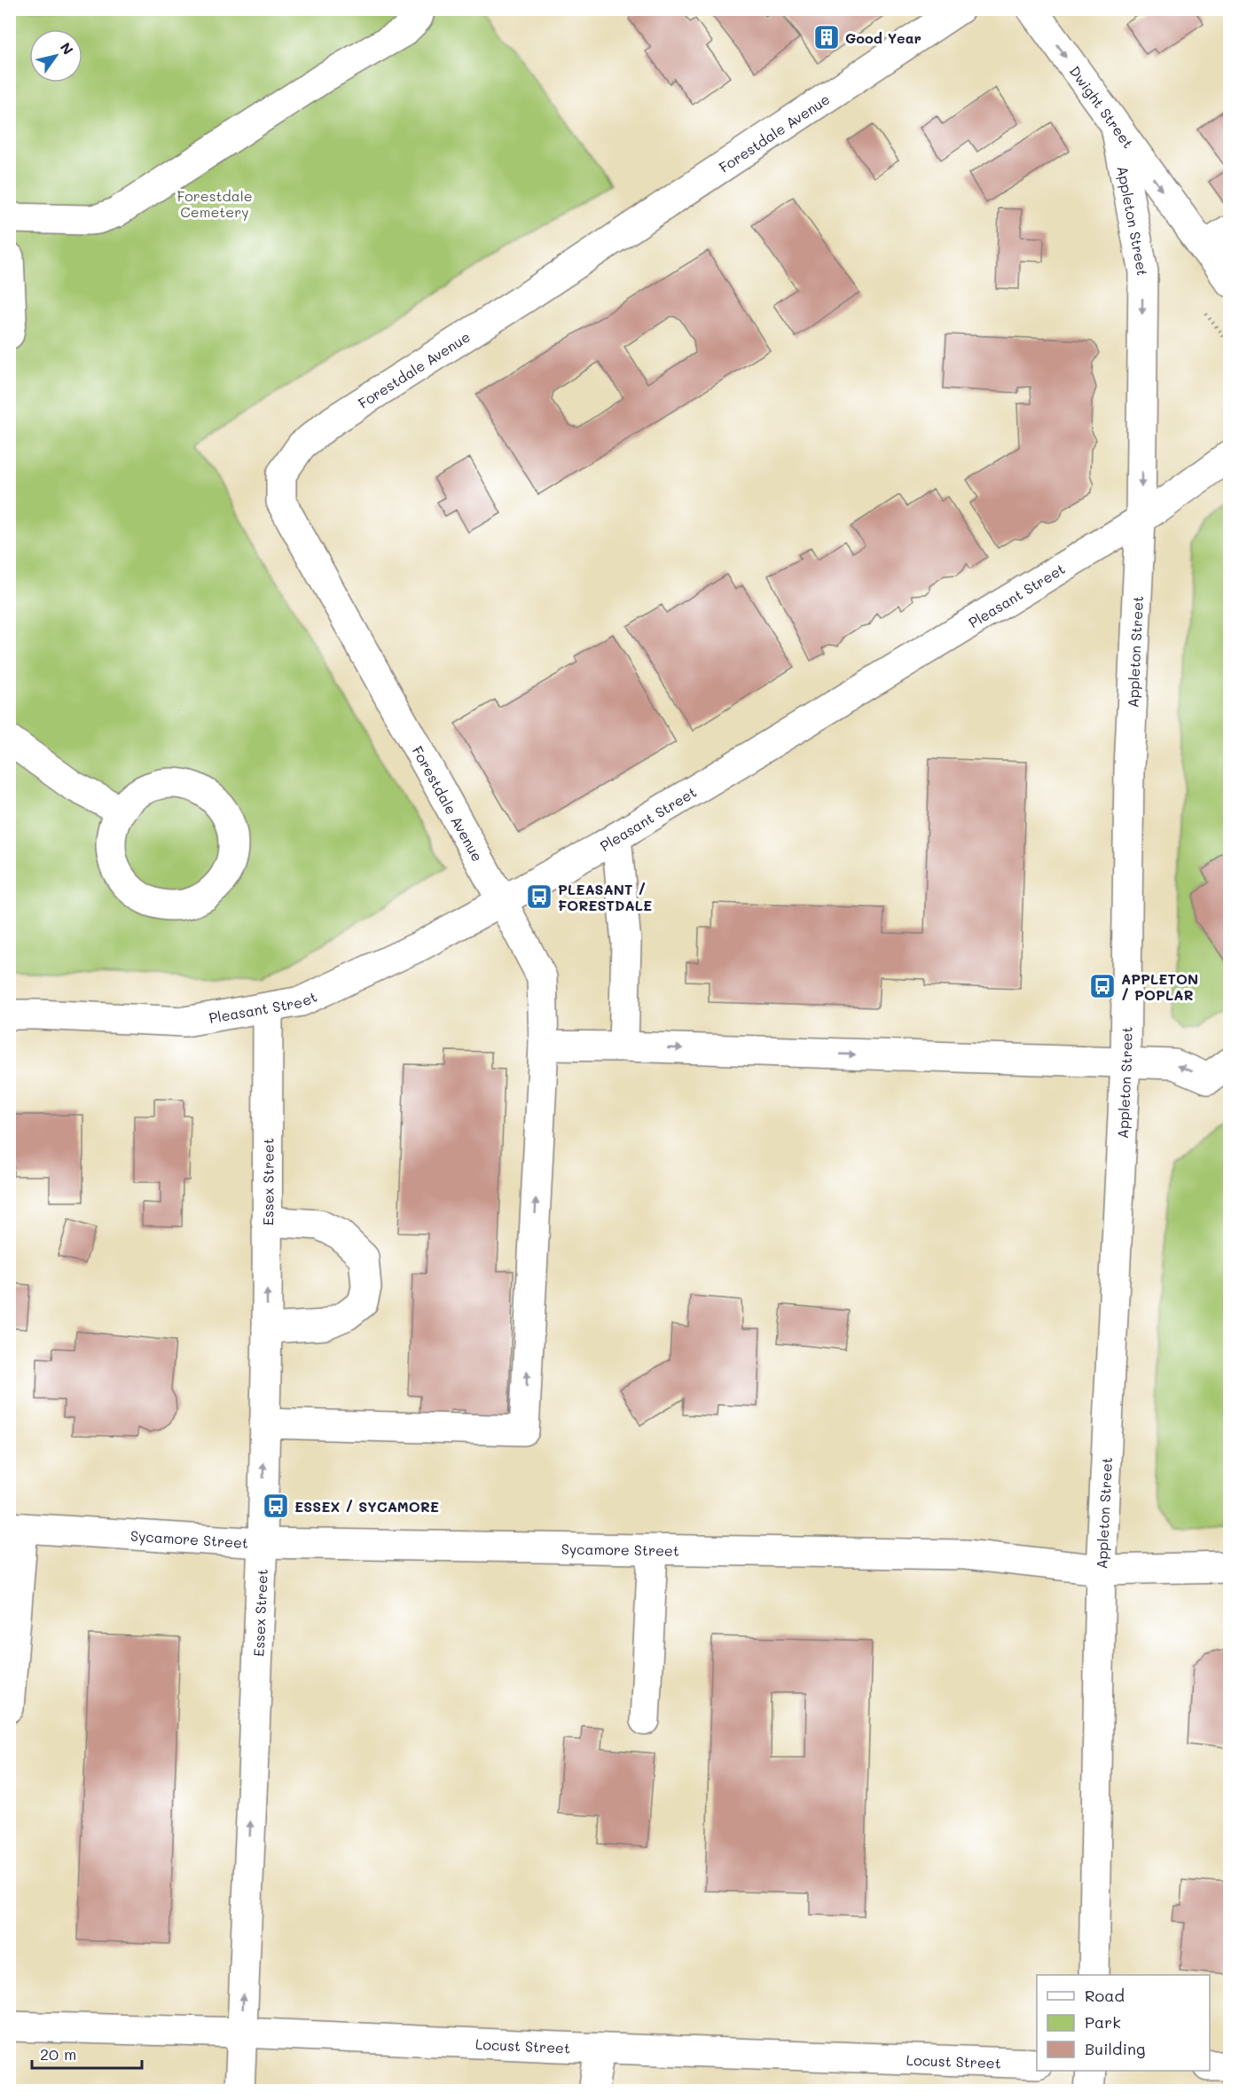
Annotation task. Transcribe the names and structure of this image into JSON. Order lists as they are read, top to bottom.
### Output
{
  "streets": {
    "street": [
      "Dwight Street",
      "Forestdale Avenue",
      "Appleton Street",
      "Pleasant Street",
      "Essex Street",
      "Sycamore Street",
      "Locust Street"
    ]
  },
  "crossings": [
    ["Dwight Street", "Appleton Street"],
    ["Forestdale Avenue", "Pleasant Street"],
    ["Forestdale Avenue", "Essex Street"],
    ["Appleton Street", "Pleasant Street"],
    ["Appleton Street", "Sycamore Street"],
    ["Pleasant Street", "Essex Street"],
    ["Essex Street", "Sycamore Street"],
    ["Essex Street", "Locust Street"]
  ],
  "one_way": ["Dwight Street", "Essex Street"],
  "parks": ["Forestdale Cemetery"],
  "places": {
    "building": ["Good Year"],
    "bus stop": ["PLEASANT / FORESTDALE", "APPLETON / POPLAR", "ESSEX / SYCAMORE"]
  },
  "legend": ["Road", "Park", "Building"],
  "scale_bar": "20 m",
  "north": "top right"
}
